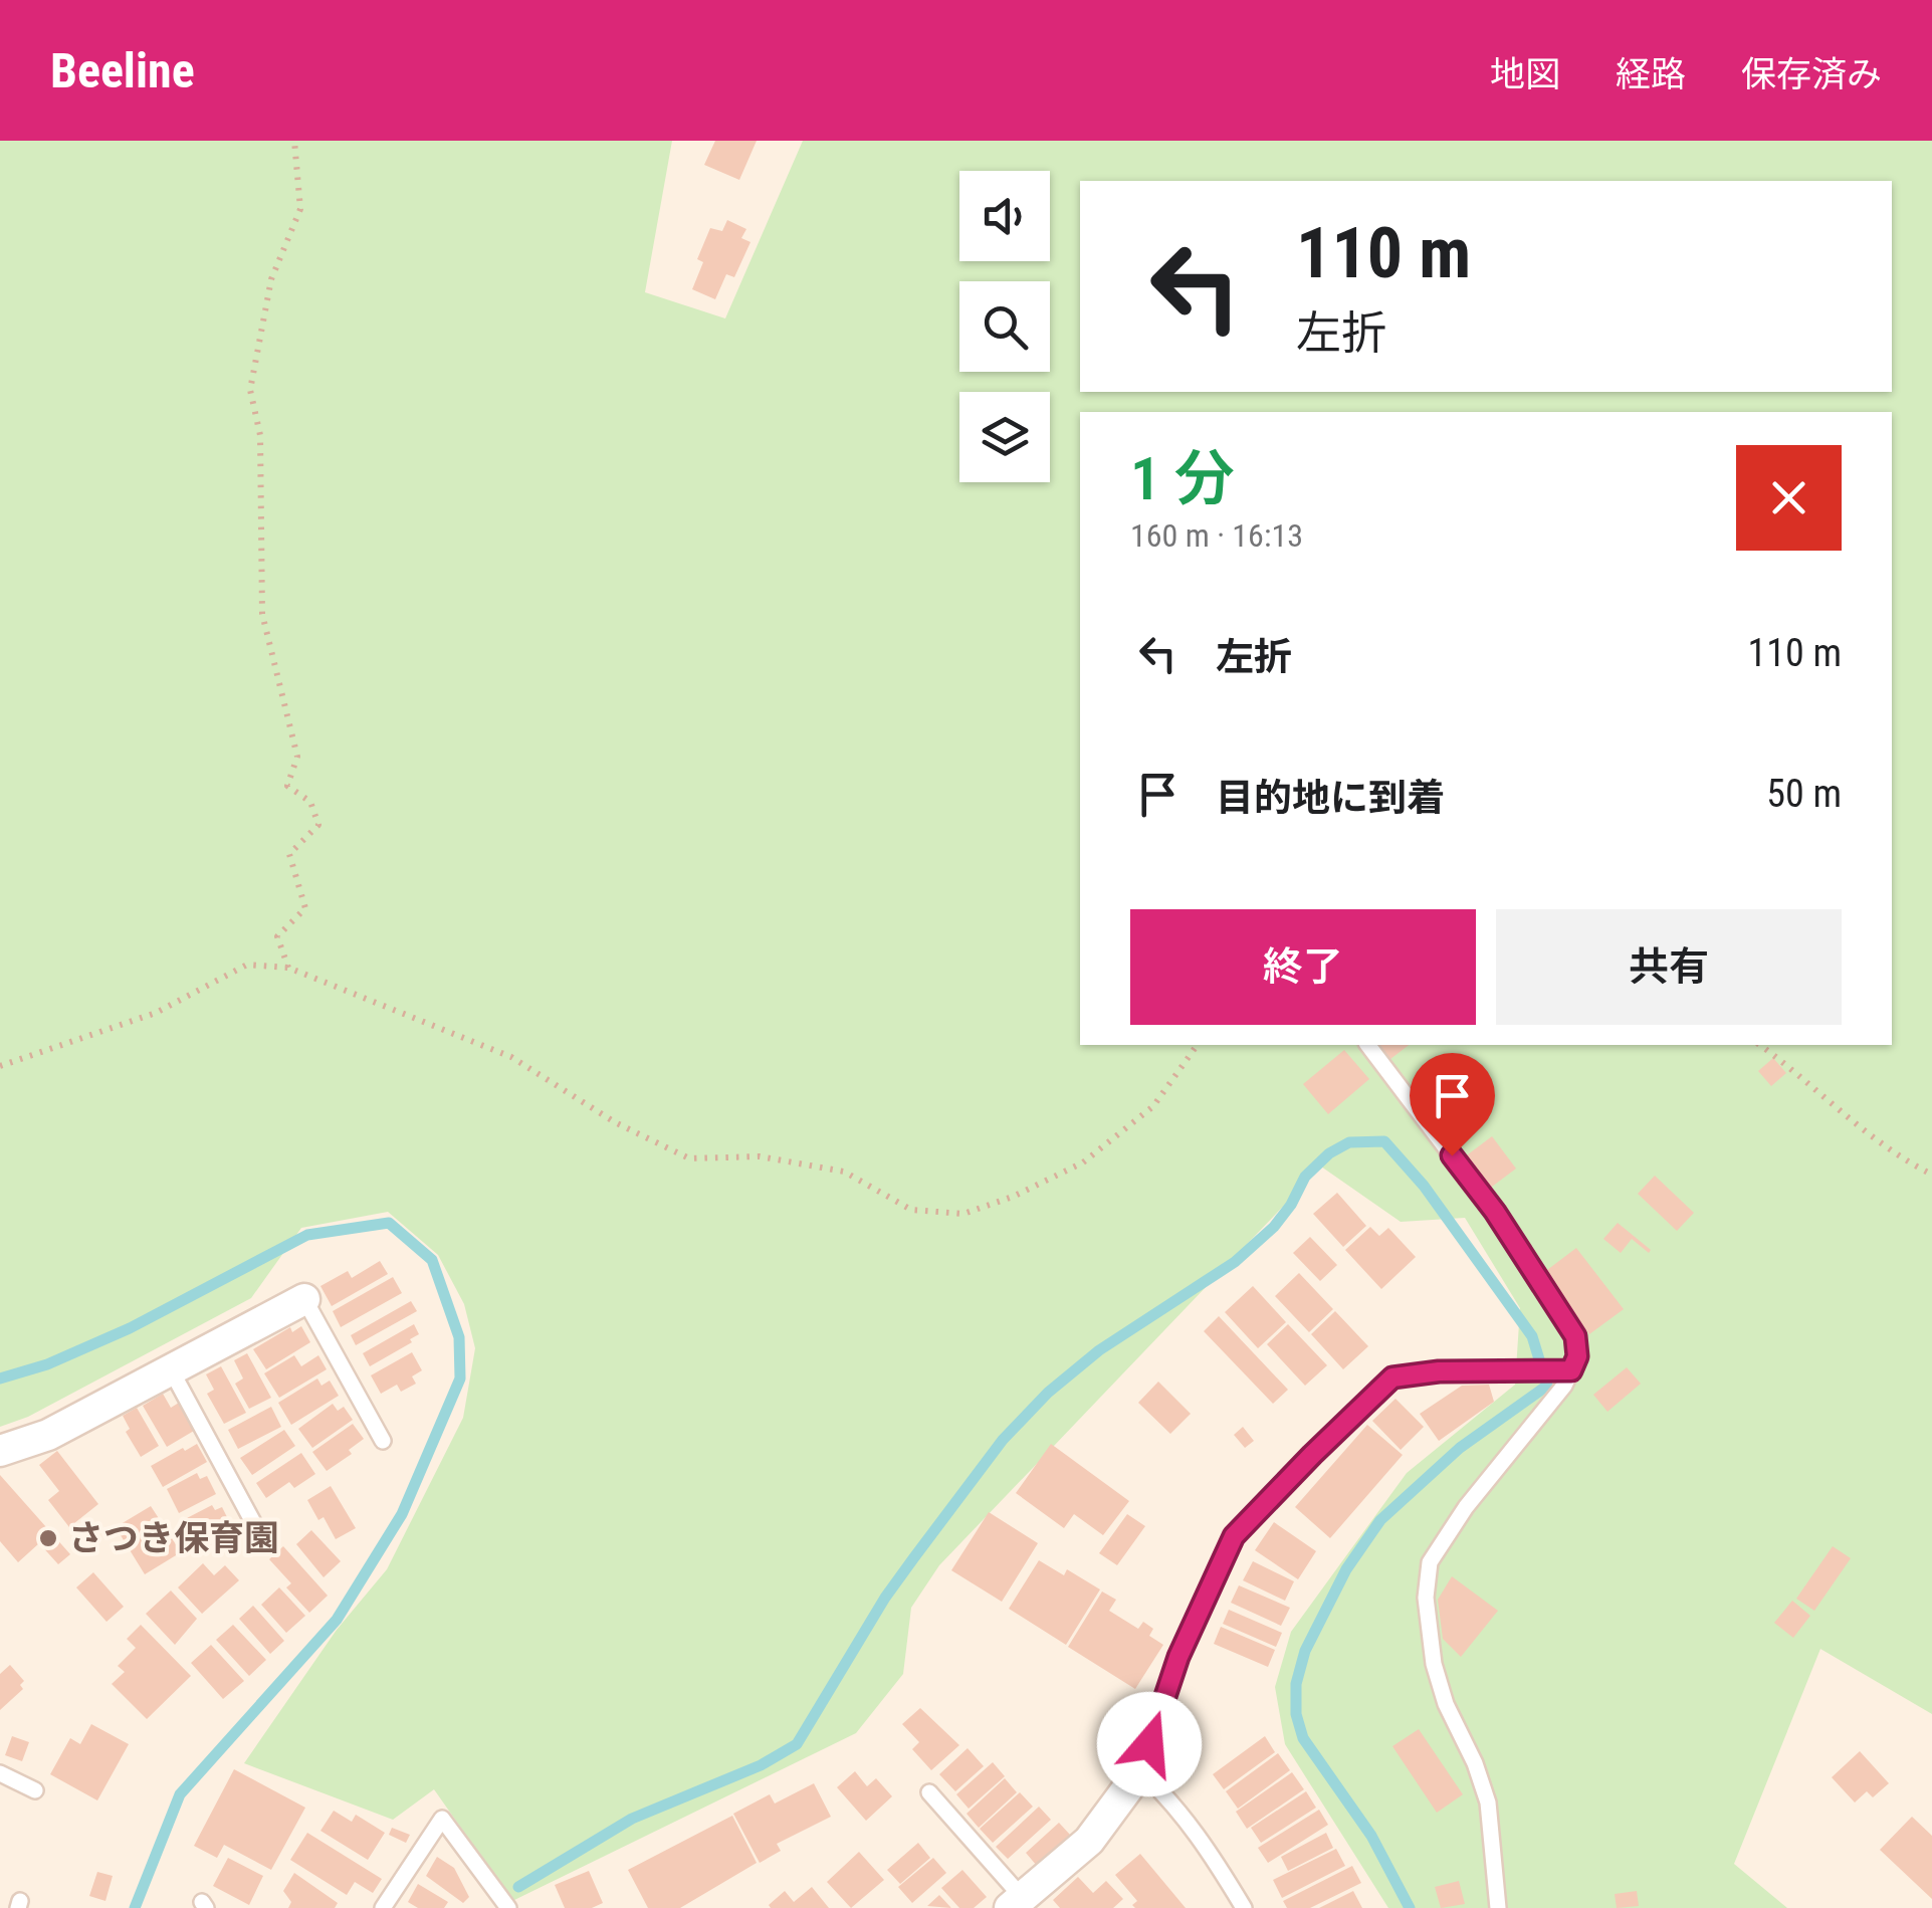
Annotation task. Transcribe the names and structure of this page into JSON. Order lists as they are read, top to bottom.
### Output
{
  "places": ["さつき保育園"],
  "page": {
    "header": "Beeline",
    "nav": ["地図", "経路", "保存済み"],
    "turn": ["110 m", "左折"],
    "heading": ["1 分", "160 m · 16:13"],
    "list": [
      {
        "name": "左折",
        "value": "110 m"
      },
      {
        "name": "目的地に到着",
        "value": "50 m"
      }
    ],
    "buttons": ["終了", "共有"]
  }
}
